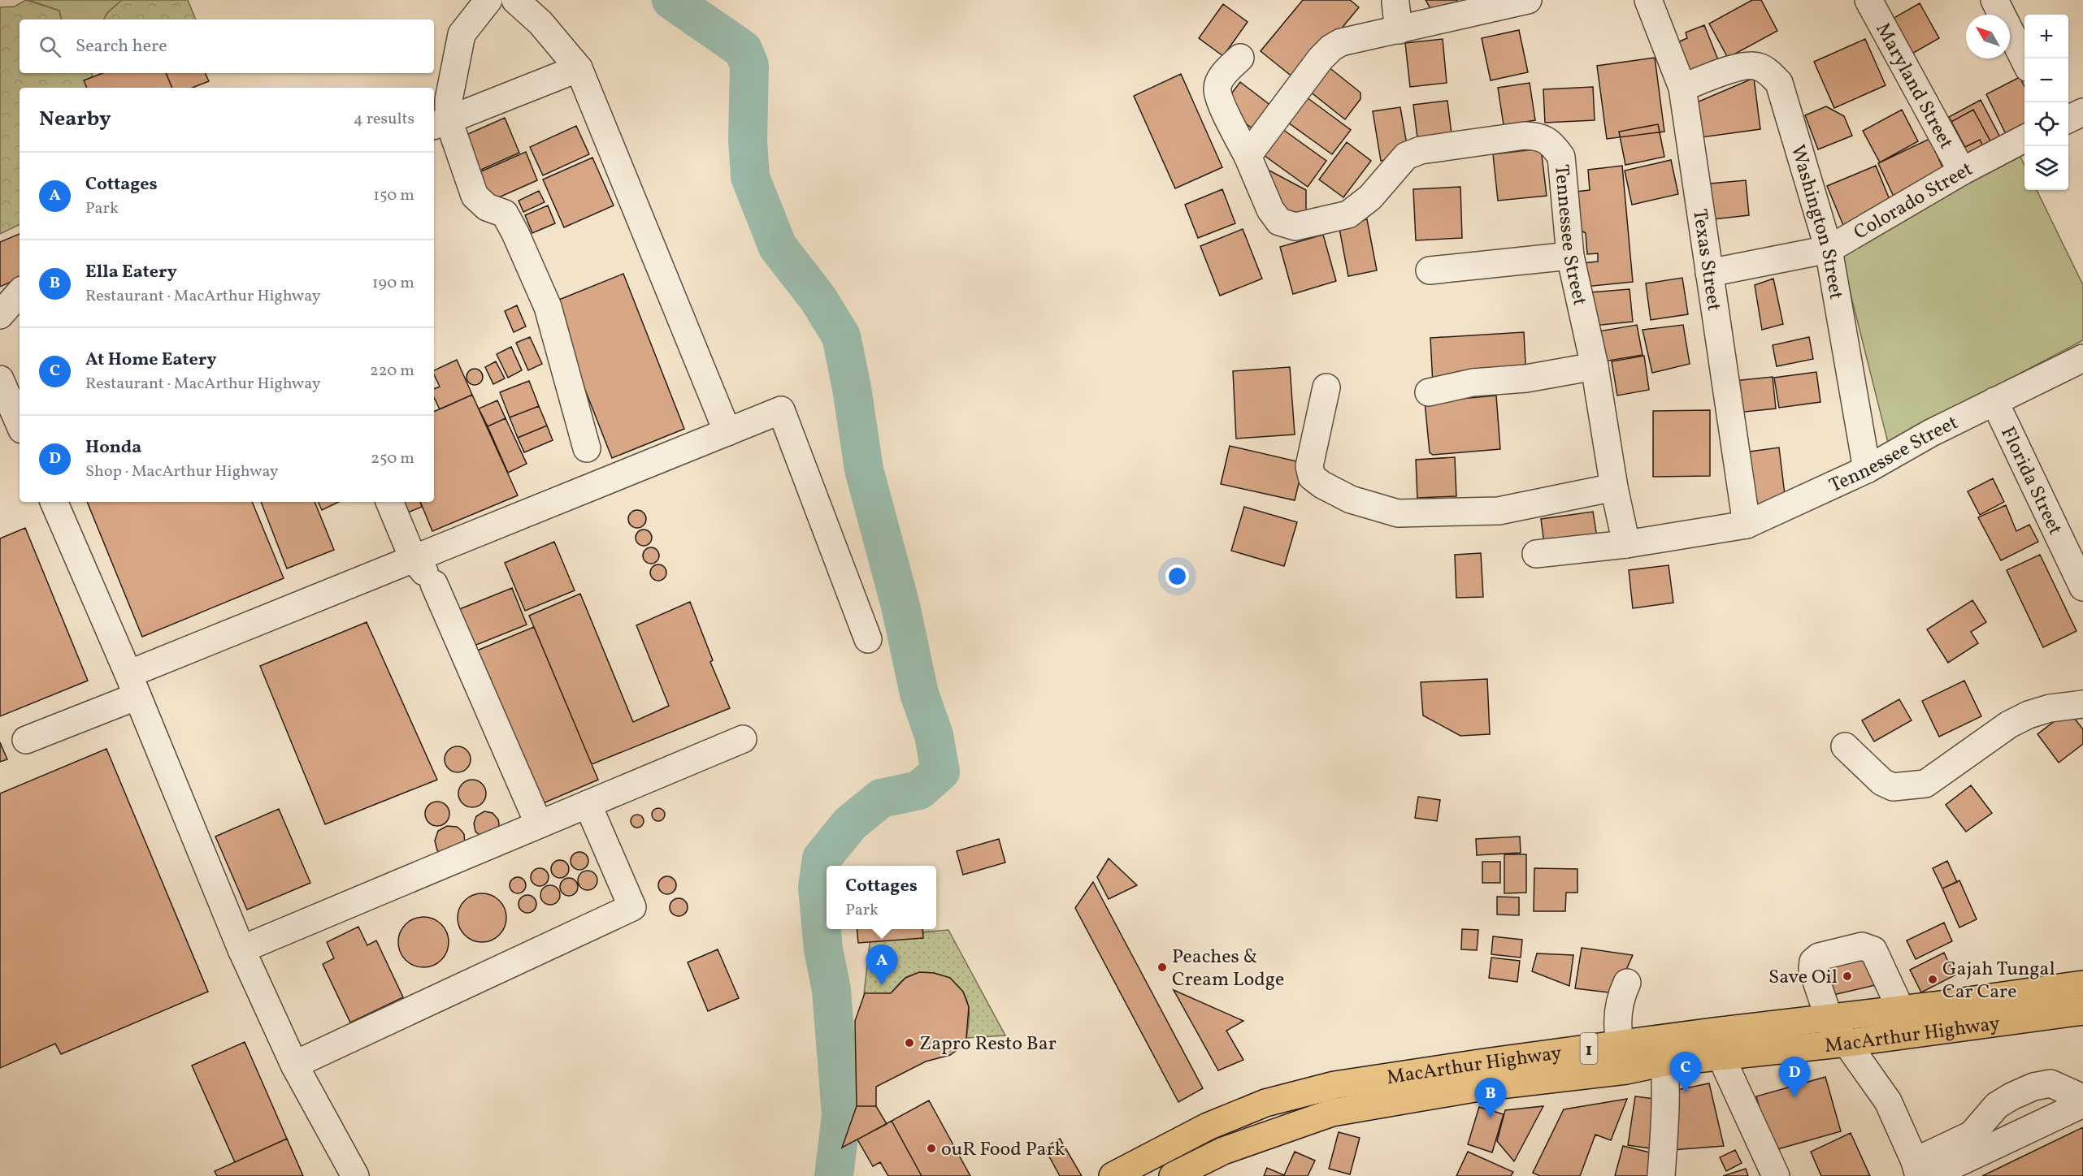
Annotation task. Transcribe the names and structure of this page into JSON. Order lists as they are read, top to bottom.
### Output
{
  "streets": {
    "highway": ["MacArthur Highway", "1"],
    "street": [
      "Maryland Street",
      "Colorado Street",
      "Washington Street",
      "Tennessee Street",
      "Texas Street",
      "Florida Street"
    ]
  },
  "crossings": [
    ["Maryland Street", "Colorado Street"],
    ["Colorado Street", "Washington Street"],
    ["Colorado Street", "Texas Street"],
    ["Washington Street", "Tennessee Street"],
    ["Washington Street", "Texas Street"],
    ["Tennessee Street", "Texas Street"],
    ["Tennessee Street", "Florida Street"]
  ],
  "places": [
    "Peaches & Cream Lodge",
    "Save Oil",
    "Gajah Tungal Car Care",
    "Zapro Resto Bar",
    "ouR Food Park"
  ],
  "north": "top left",
  "page": {
    "map_buttons": ["+", "−"],
    "search": "Search here",
    "heading": ["Nearby", "4 results"],
    "list": [
      {
        "mark": "A",
        "name": "Cottages",
        "note": "Park",
        "value": "150 m"
      },
      {
        "mark": "B",
        "name": "Ella Eatery",
        "note": "Restaurant · MacArthur Highway",
        "value": "190 m"
      },
      {
        "mark": "C",
        "name": "At Home Eatery",
        "note": "Restaurant · MacArthur Highway",
        "value": "220 m"
      },
      {
        "mark": "D",
        "name": "Honda",
        "note": "Shop · MacArthur Highway",
        "value": "250 m"
      }
    ],
    "popup": ["Cottages", "Park"],
    "pins": [
      "A",
      "C",
      "D",
      "B"
    ]
  }
}
